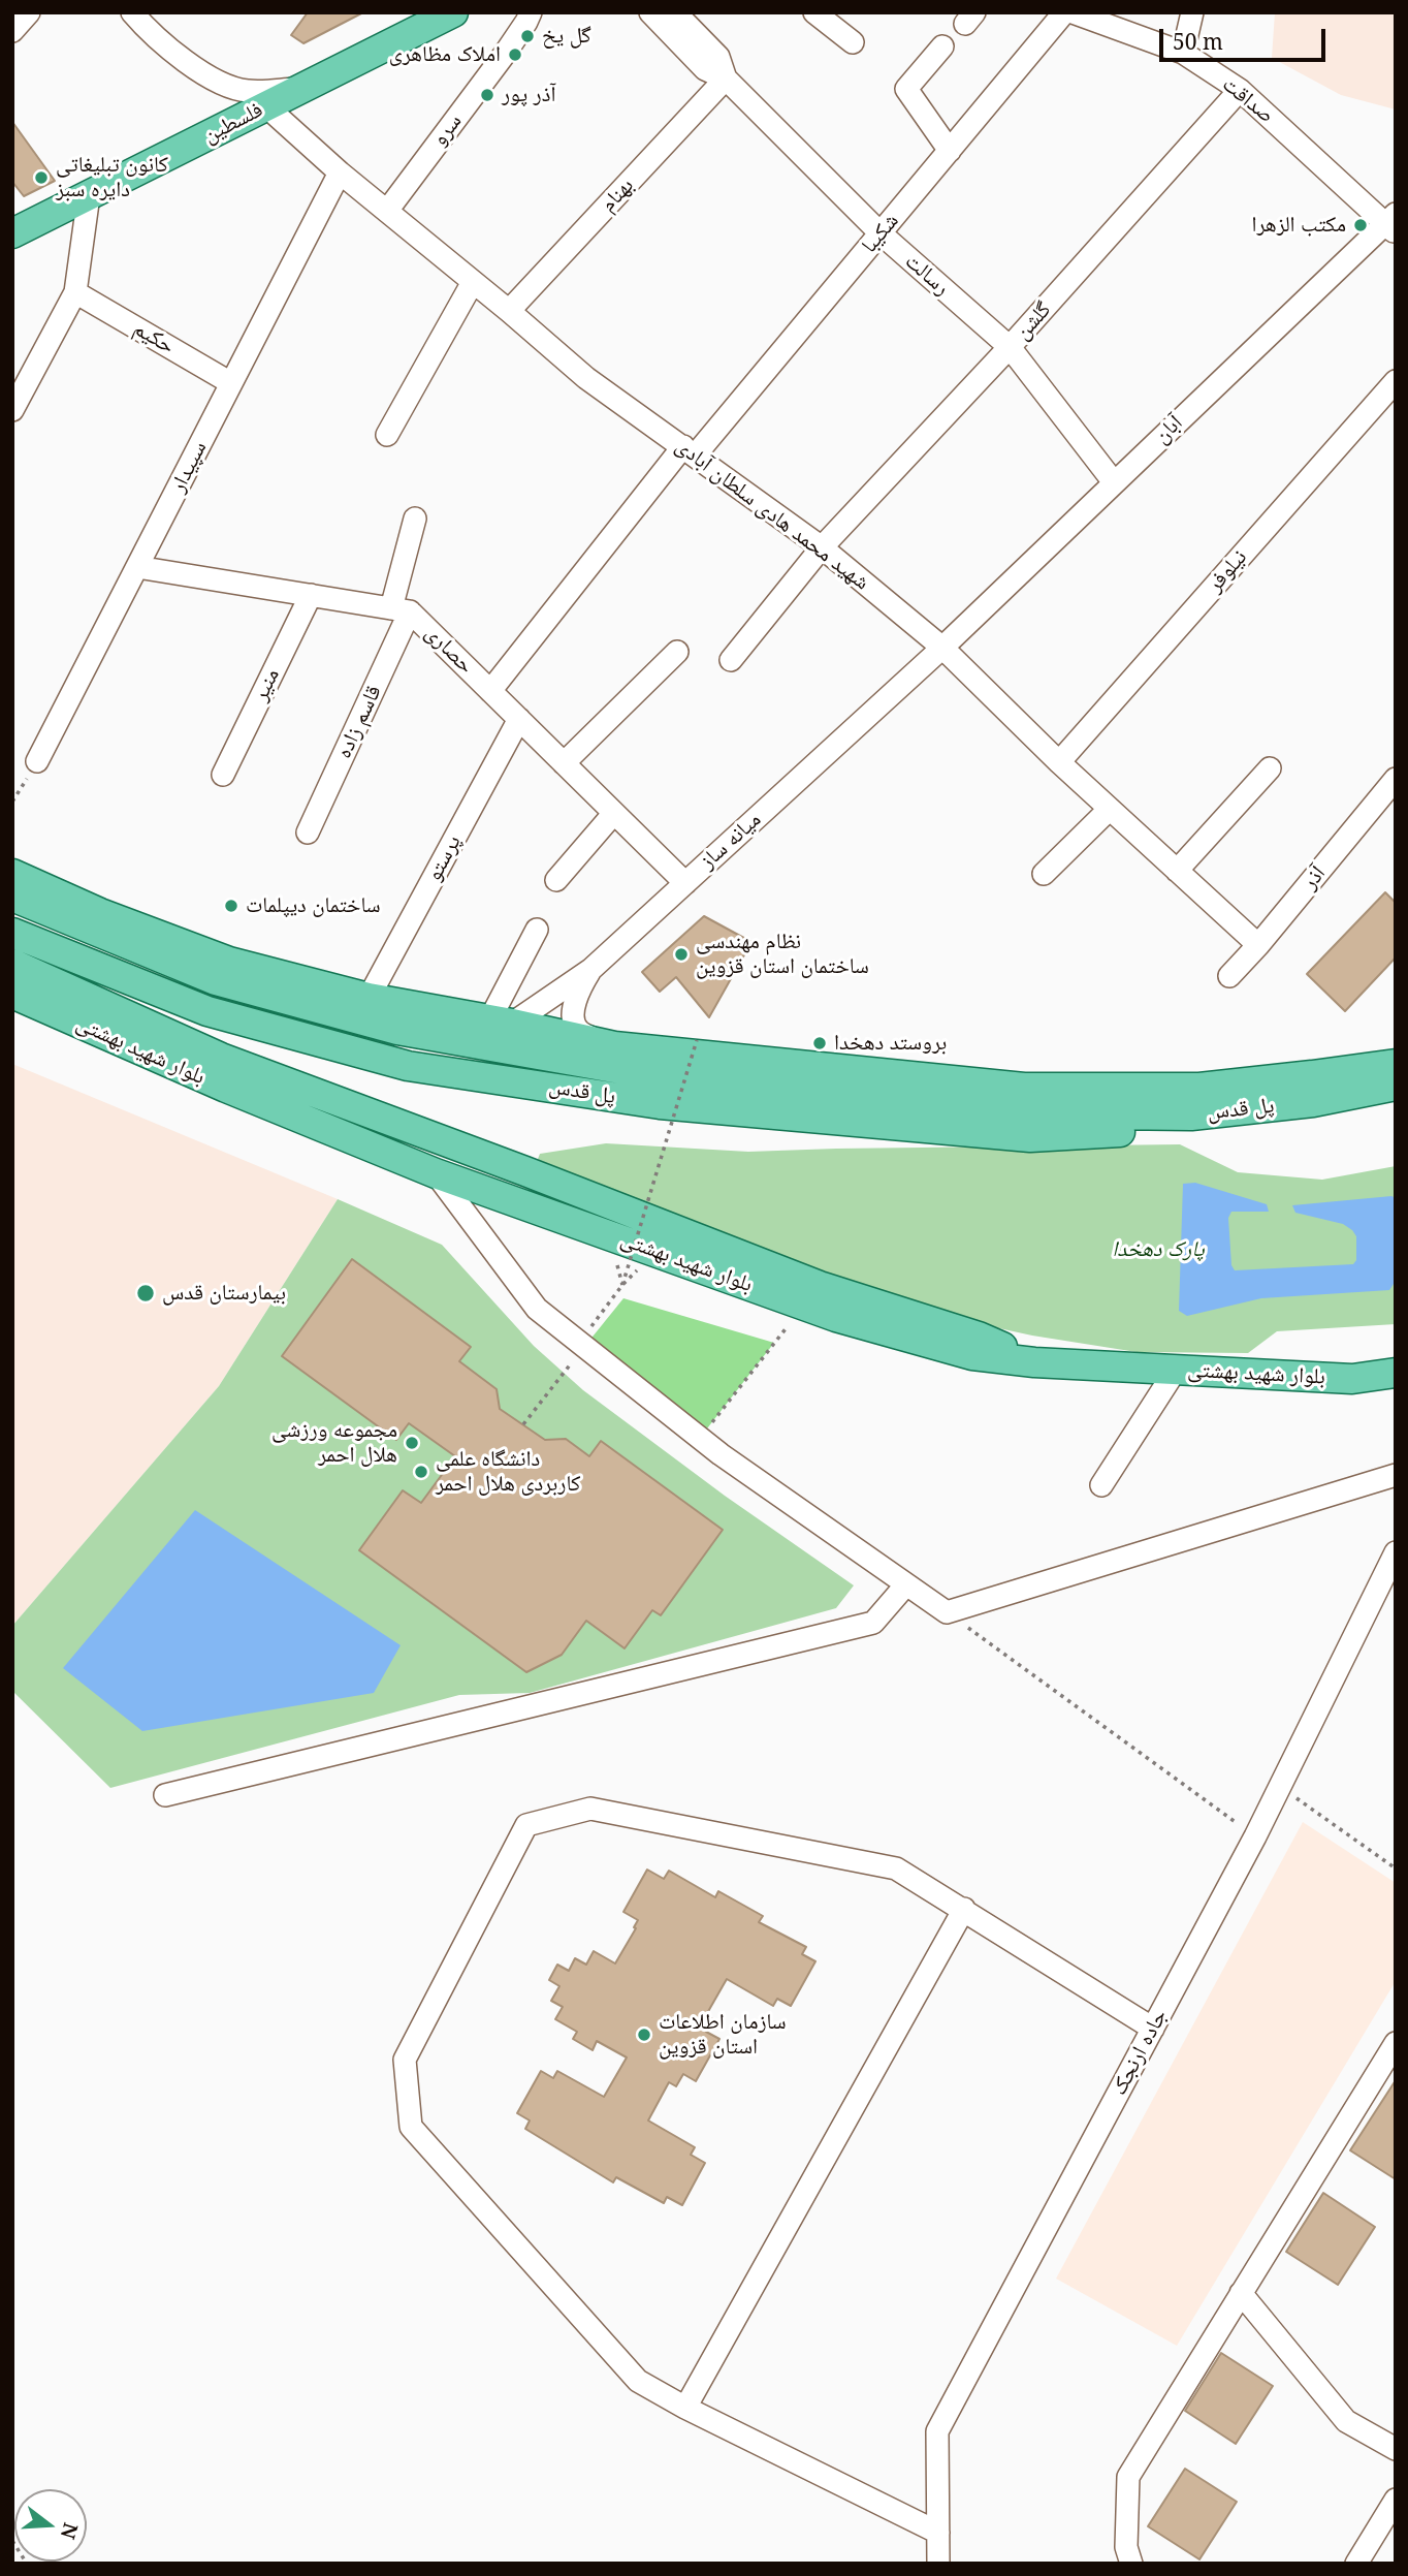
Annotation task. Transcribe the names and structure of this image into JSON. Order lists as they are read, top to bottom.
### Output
{
  "streets": {
    "main road": ["فلسطین", "بلوار شهید بهشتی", "پل قدس"],
    "street": [
      "صداقت",
      "سرو",
      "بهنام",
      "شکیبا",
      "رسالت",
      "گلشن",
      "حکیم",
      "آبان",
      "سپیدار",
      "شهید محمد هادی سلطان آبادی",
      "نیلوفر",
      "حصاری",
      "منیر",
      "قاسم زاده",
      "میانه ساز",
      "پرستو",
      "آذر",
      "جاده ارنجک"
    ]
  },
  "crossings": [
    ["صداقت", "گلشن"],
    ["صداقت", "آبان"],
    ["فلسطین", "شهید محمد هادی سلطان آبادی"],
    ["سرو", "شهید محمد هادی سلطان آبادی"],
    ["بهنام", "رسالت"],
    ["بهنام", "شهید محمد هادی سلطان آبادی"],
    ["شکیبا", "رسالت"],
    ["شکیبا", "شهید محمد هادی سلطان آبادی"],
    ["شکیبا", "حصاری"],
    ["رسالت", "گلشن"],
    ["رسالت", "آبان"],
    ["گلشن", "شهید محمد هادی سلطان آبادی"],
    ["حکیم", "سپیدار"],
    ["آبان", "شهید محمد هادی سلطان آبادی"],
    ["آبان", "میانه ساز"],
    ["سپیدار", "شهید محمد هادی سلطان آبادی"],
    ["شهید محمد هادی سلطان آبادی", "نیلوفر"],
    ["شهید محمد هادی سلطان آبادی", "میانه ساز"],
    ["شهید محمد هادی سلطان آبادی", "آذر"],
    ["حصاری", "قاسم زاده"],
    ["حصاری", "میانه ساز"],
    ["حصاری", "پرستو"]
  ],
  "parks": ["پارک دهخدا"],
  "places": [
    "گل یخ",
    "املاک مظاهری",
    "آذر پور",
    "کانون تبلیغاتی دایره سبز",
    "مکتب الزهرا",
    "ساختمان دیپلمات",
    "نظام مهندسی ساختمان استان قزوین",
    "بروستد دهخدا",
    "بیمارستان قدس",
    "مجموعه ورزشی هلال احمر",
    "دانشگاه علمی کاربردی هلال احمر",
    "سازمان اطلاعات استان قزوین"
  ],
  "scale_bar": "50 m",
  "north": "right"
}
